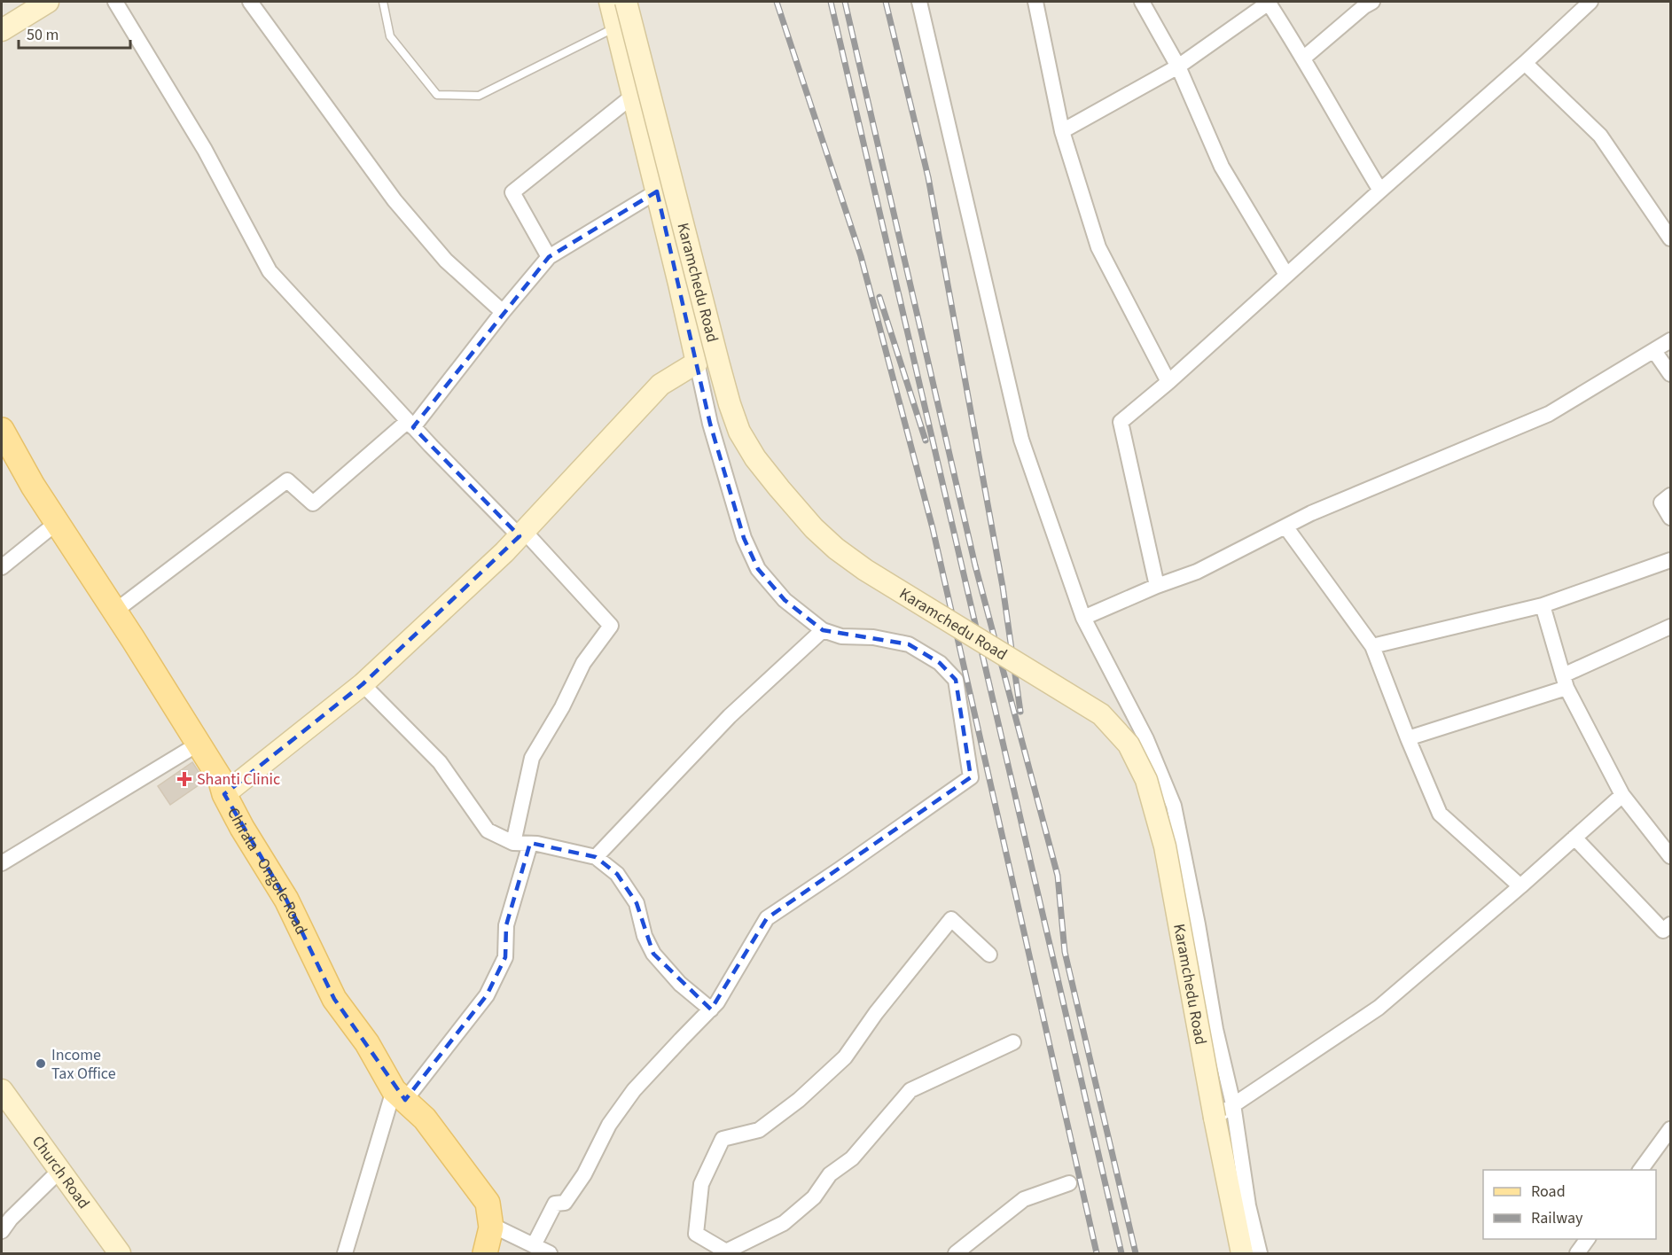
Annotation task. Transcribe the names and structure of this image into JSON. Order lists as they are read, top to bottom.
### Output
{
  "streets": {
    "main road": ["Chirala - Ongole Road"],
    "street": ["Karamchedu Road", "Church Road"]
  },
  "places": {
    "health": ["Shanti Clinic"],
    "other": ["Income Tax Office"]
  },
  "legend": ["Road", "Railway"],
  "scale_bar": "50 m"
}
